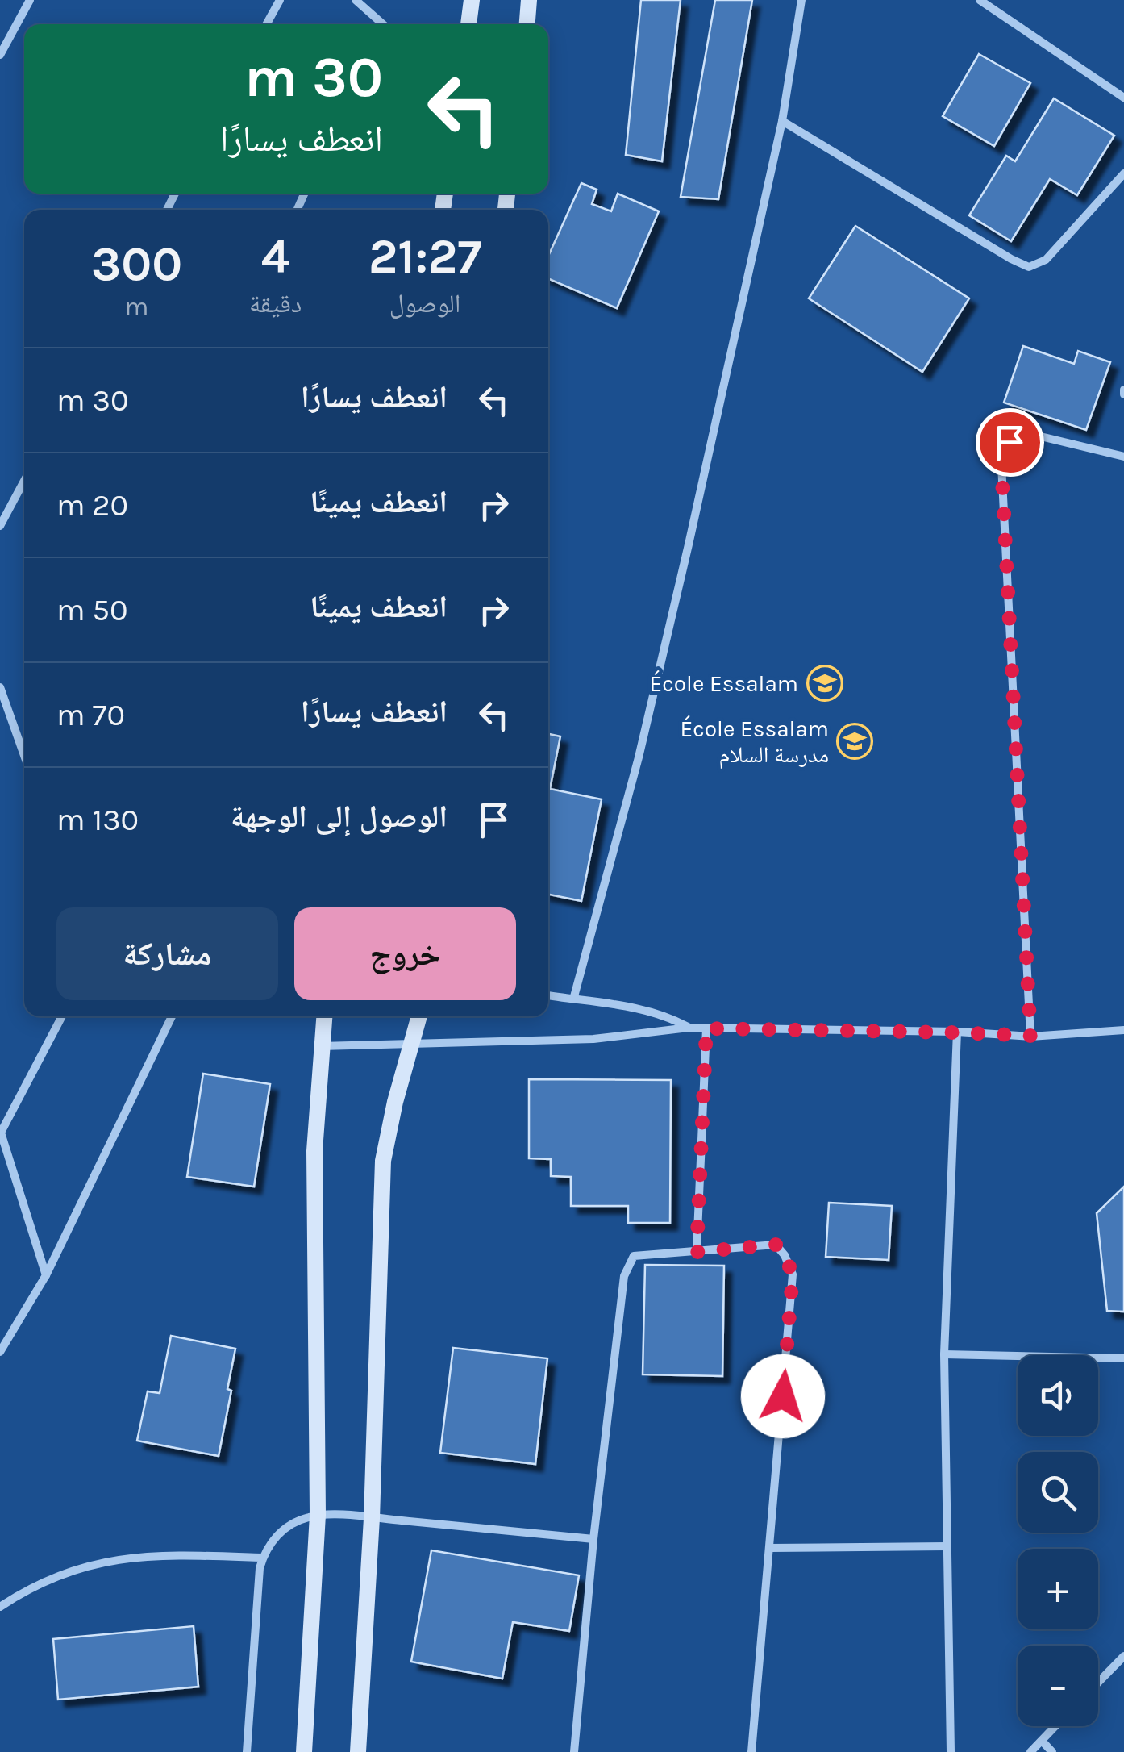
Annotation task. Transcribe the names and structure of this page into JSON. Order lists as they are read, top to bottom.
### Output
{
  "places": {
    "school or university": ["École Essalam", "École Essalam مدرسة السلام"]
  },
  "page": {
    "turn": ["30 m", "انعطف يسارًا"],
    "eta": [
      "21:27",
      "الوصول",
      "4",
      "دقيقة",
      "300",
      "m"
    ],
    "list": [
      {
        "name": "انعطف يسارًا",
        "value": "30 m"
      },
      {
        "name": "انعطف يمينًا",
        "value": "20 m"
      },
      {
        "name": "انعطف يمينًا",
        "value": "50 m"
      },
      {
        "name": "انعطف يسارًا",
        "value": "70 m"
      },
      {
        "name": "الوصول إلى الوجهة",
        "value": "130 m"
      }
    ],
    "buttons": ["خروج", "مشاركة"],
    "map_buttons": ["+", "−"]
  }
}
